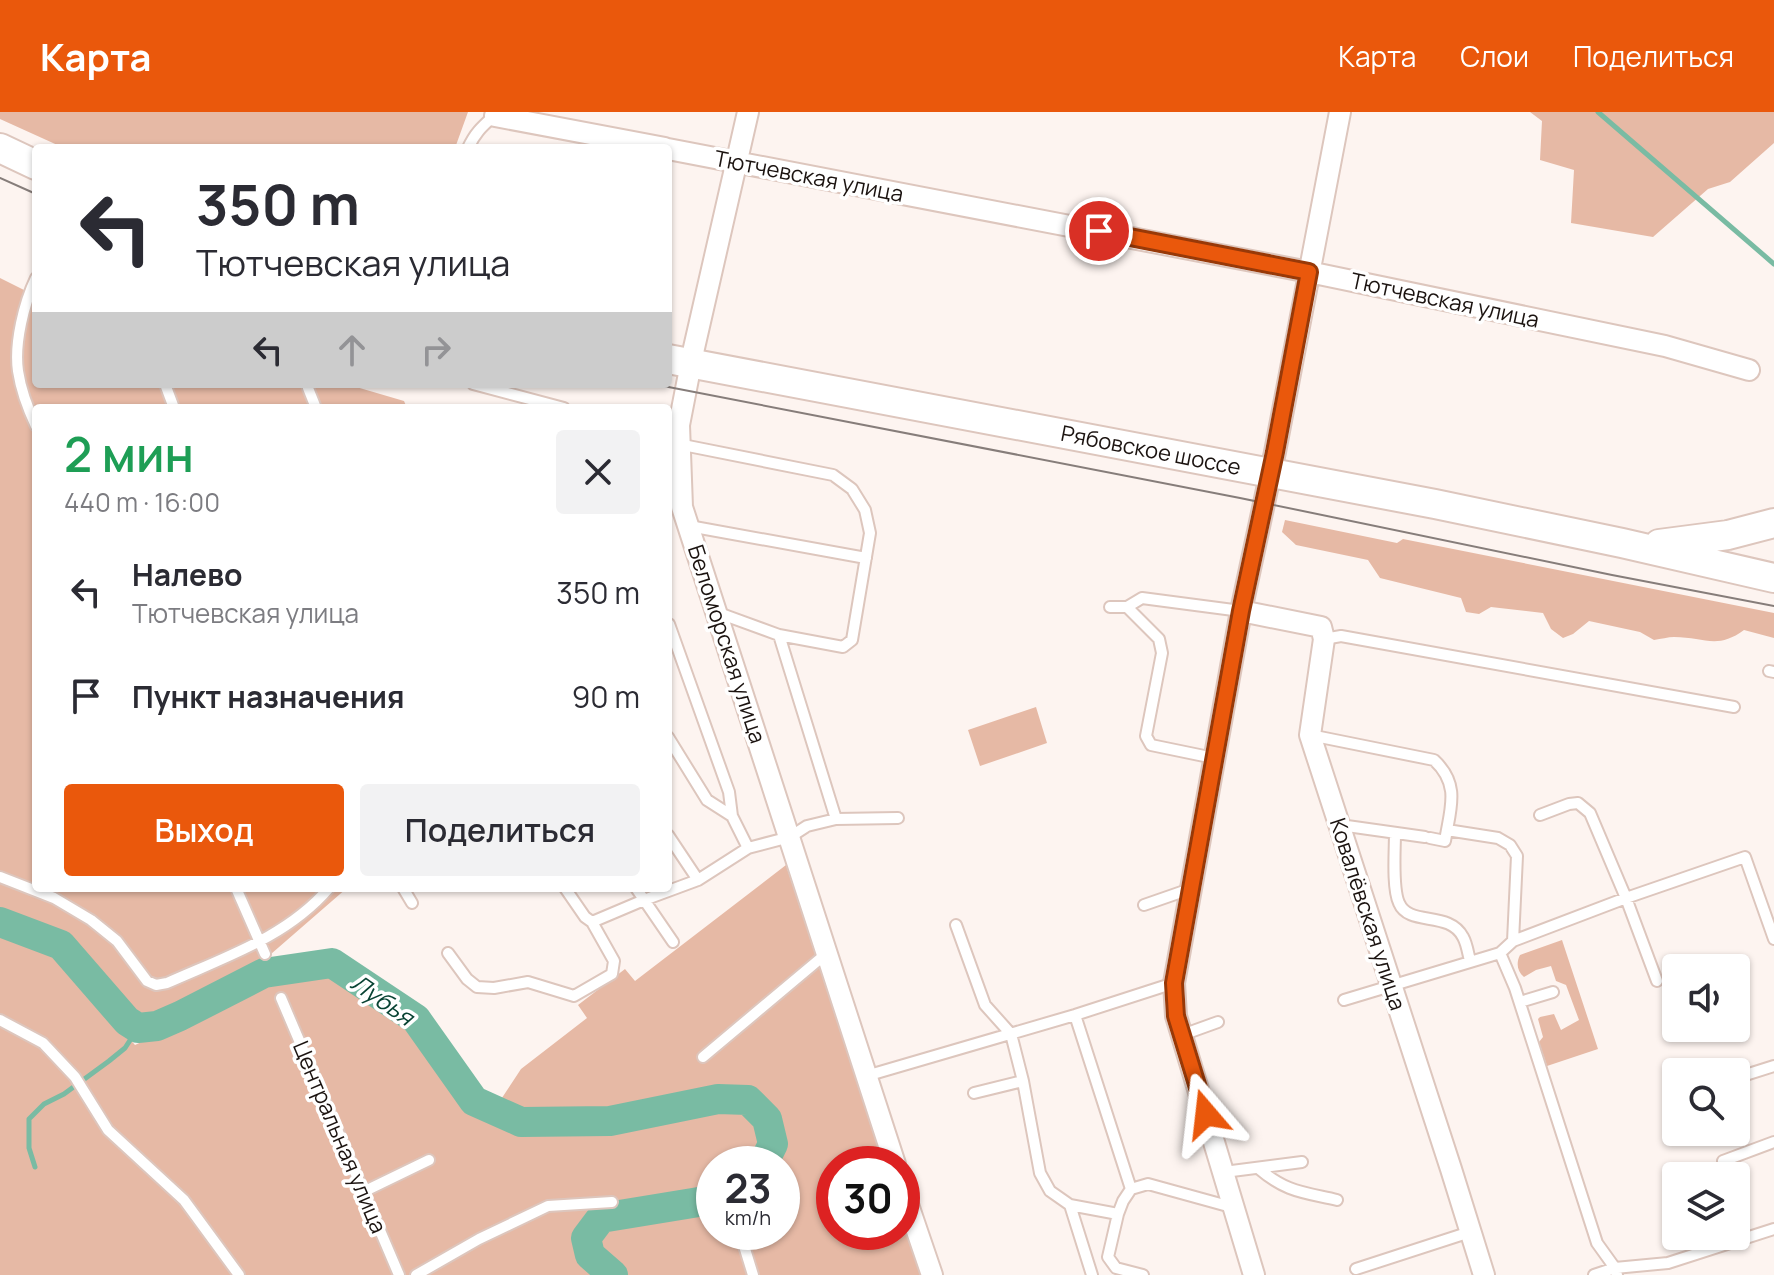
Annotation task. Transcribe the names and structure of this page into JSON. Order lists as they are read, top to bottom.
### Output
{
  "streets": {
    "main road": ["Рябовское шоссе"],
    "street": ["Тютчевская улица", "Беломорская улица", "Ковалёвская улица"],
    "lane": ["Центральная улица"]
  },
  "crossings": [
    ["Тютчевская улица", "Беломорская улица"],
    ["Рябовское шоссе", "Беломорская улица"]
  ],
  "water": ["Лубья"],
  "page": {
    "header": "Карта",
    "nav": ["Карта", "Слои", "Поделиться"],
    "turn": ["350 m", "Тютчевская улица"],
    "heading": ["2 мин", "440 m · 16:00"],
    "list": [
      {
        "name": "Налево",
        "note": "Тютчевская улица",
        "value": "350 m"
      },
      {
        "name": "Пункт назначения",
        "value": "90 m"
      }
    ],
    "buttons": ["Выход", "Поделиться"],
    "speed": "23 km/h",
    "limit": "30"
  }
}
